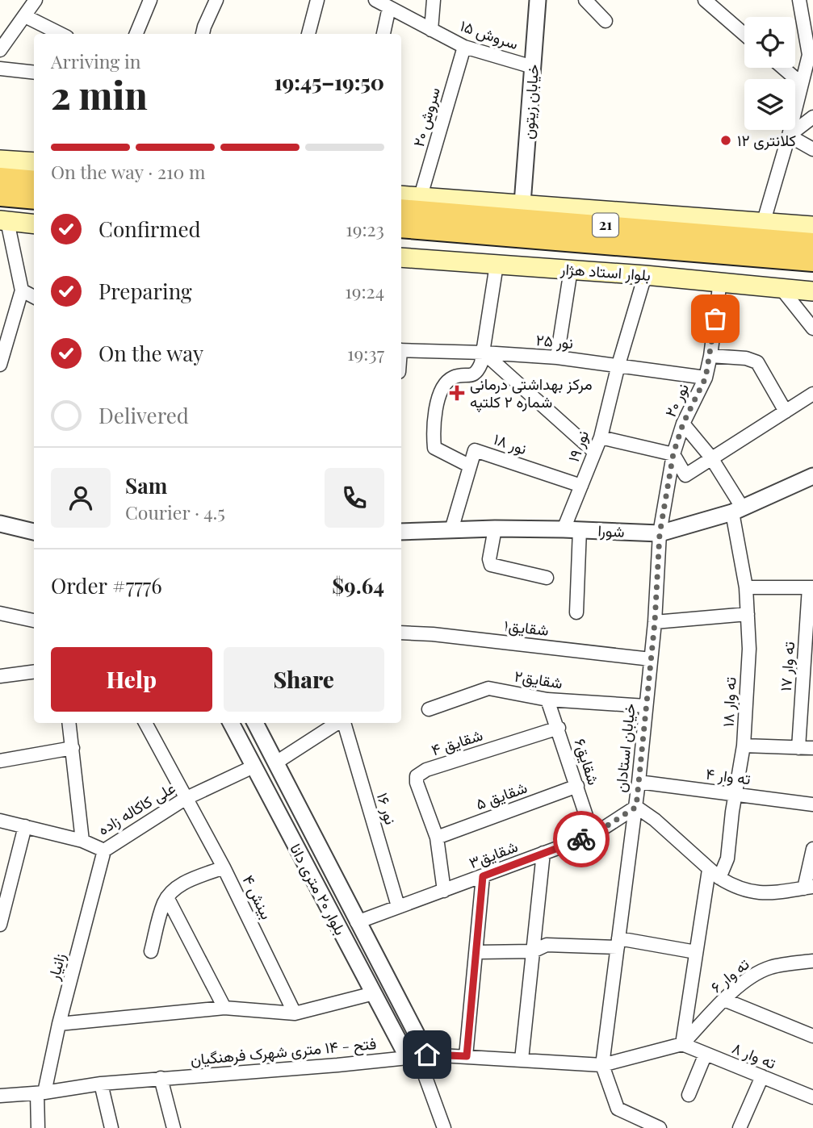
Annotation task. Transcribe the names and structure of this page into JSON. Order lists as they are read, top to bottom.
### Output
{
  "streets": {
    "main road": ["21", "بلوار استاد هژار"],
    "street": [
      "سروش ۱۵",
      "خیابان زیتون",
      "سروش ۲۰",
      "نور ۲۵",
      "نور ۲۰",
      "نور ۱۸",
      "نور ۱۹",
      "شورا",
      "شقایق۱",
      "ته وار ۱۷",
      "شقایق۲",
      "ته وار ۱۸",
      "شقایق ۴",
      "خیابان استادان",
      "شقایق۶",
      "ته وار ۴",
      "شقایق ۵",
      "علی کاکاله زاده",
      "نور ۱۶",
      "شقایق۳",
      "بلوار ۲۰ متری دانا",
      "بینش ۴",
      "زانیار",
      "ته وار ۶",
      "فتح - ۱۴ متری شهرک فرهنگیان",
      "ته وار ۸"
    ]
  },
  "crossings": [
    ["سروش ۱۵", "خیابان زیتون"],
    ["سروش ۱۵", "سروش ۲۰"],
    ["بلوار استاد هژار", "نور ۲۰"],
    ["بلوار استاد هژار", "نور ۱۹"],
    ["نور ۲۵", "نور ۲۰"],
    ["نور ۲۵", "نور ۱۹"],
    ["نور ۲۰", "شورا"],
    ["نور ۲۰", "خیابان استادان"],
    ["نور ۱۸", "نور ۱۹"],
    ["نور ۱۹", "شورا"],
    ["شورا", "ته وار ۱۸"],
    ["شورا", "خیابان استادان"],
    ["شقایق۱", "خیابان استادان"],
    ["شقایق۲", "خیابان استادان"],
    ["شقایق۲", "شقایق۶"],
    ["ته وار ۱۸", "ته وار ۴"],
    ["شقایق ۴", "شقایق۶"],
    ["شقایق ۴", "شقایق ۵"],
    ["شقایق ۴", "شقایق۳"],
    ["خیابان استادان", "ته وار ۴"],
    ["خیابان استادان", "شقایق۳"],
    ["خیابان استادان", "فتح - ۱۴ متری شهرک فرهنگیان"],
    ["شقایق۶", "شقایق ۵"],
    ["شقایق۶", "شقایق۳"],
    ["علی کاکاله زاده", "بلوار ۲۰ متری دانا"],
    ["علی کاکاله زاده", "بینش ۴"],
    ["علی کاکاله زاده", "زانیار"],
    ["نور ۱۶", "شقایق۳"],
    ["شقایق۳", "بلوار ۲۰ متری دانا"],
    ["بلوار ۲۰ متری دانا", "فتح - ۱۴ متری شهرک فرهنگیان"],
    ["زانیار", "فتح - ۱۴ متری شهرک فرهنگیان"],
    ["ته وار ۶", "فتح - ۱۴ متری شهرک فرهنگیان"],
    ["ته وار ۶", "ته وار ۸"],
    ["فتح - ۱۴ متری شهرک فرهنگیان", "ته وار ۸"]
  ],
  "places": {
    "other": ["کلانتری ۱۲"],
    "health": ["مرکز بهداشتی درمانی شماره ۲ کلتپه"]
  },
  "page": {
    "heading": ["2 min", "Arriving in", "19:45–19:50"],
    "panel": [
      "Sam",
      "Courier · 4.5",
      "Order #7776",
      "$9.64"
    ],
    "bar": "On the way · 210 m",
    "list": [
      ["Confirmed", "19:23"],
      ["Preparing", "19:24"],
      ["On the way", "19:37"],
      "Delivered"
    ],
    "buttons": ["Help", "Share"]
  }
}
